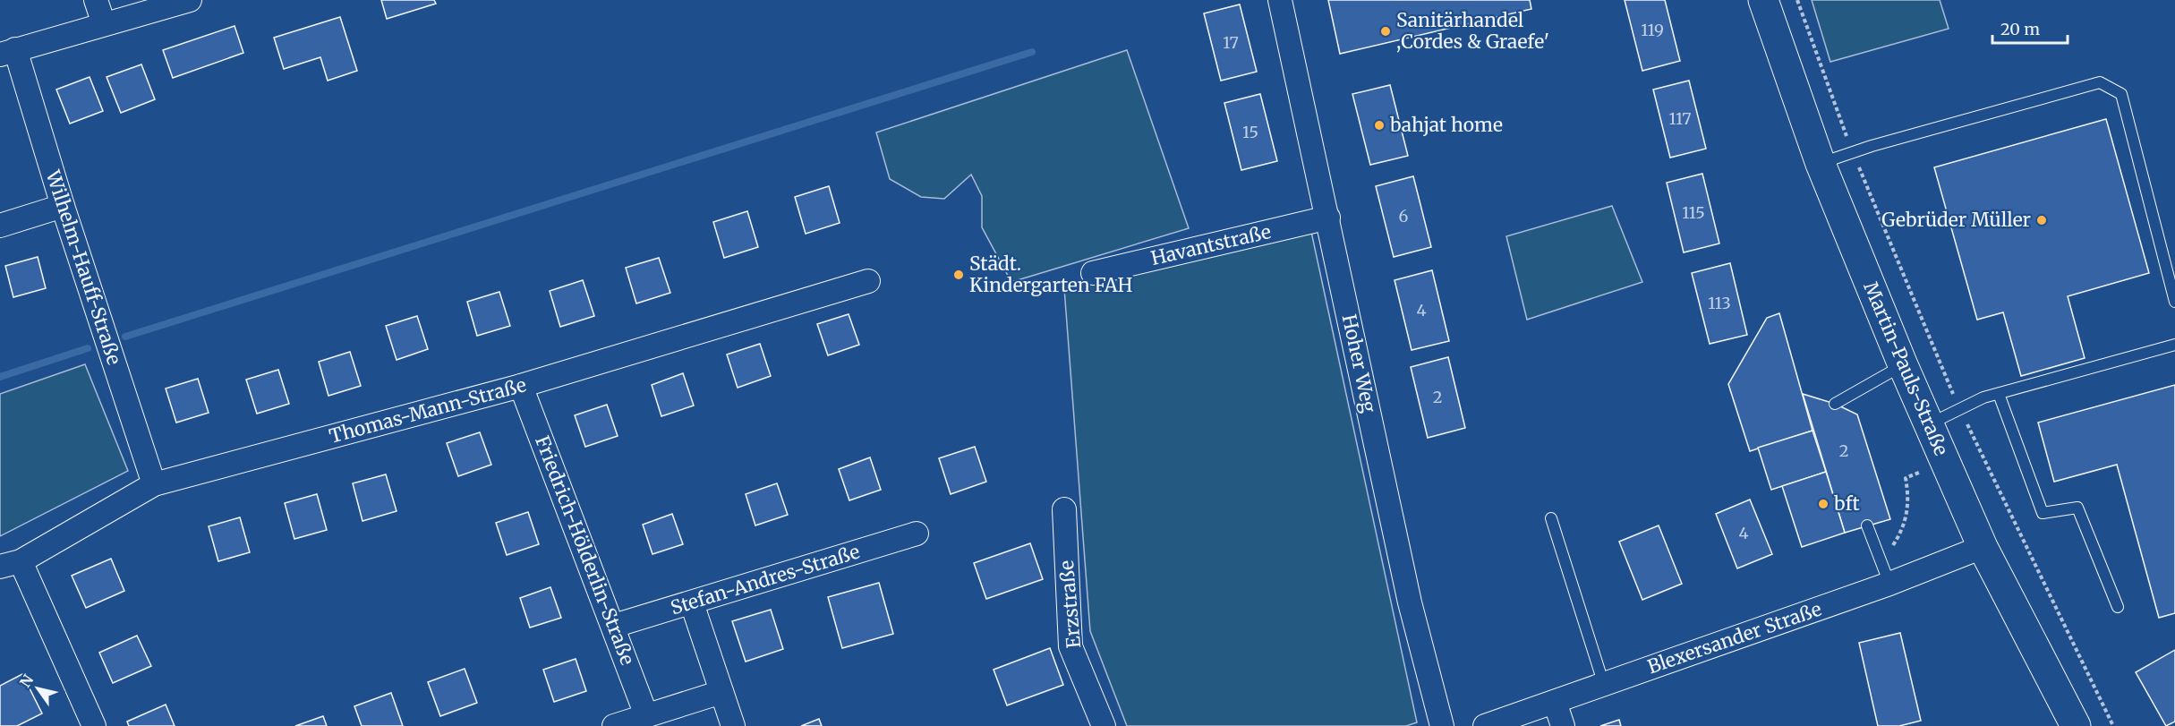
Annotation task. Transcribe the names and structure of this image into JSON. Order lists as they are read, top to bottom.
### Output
{
  "streets": {
    "street": [
      "Havantstraße",
      "Wilhelm-Hauff-Straße",
      "Hoher Weg",
      "Martin-Pauls-Straße",
      "Thomas-Mann-Straße",
      "Friedrich-Hölderlin-Straße",
      "Stefan-Andres-Straße",
      "Erzstraße",
      "Blexersander Straße"
    ]
  },
  "crossings": [
    ["Havantstraße", "Hoher Weg"],
    ["Wilhelm-Hauff-Straße", "Thomas-Mann-Straße"],
    ["Martin-Pauls-Straße", "Blexersander Straße"],
    ["Thomas-Mann-Straße", "Friedrich-Hölderlin-Straße"],
    ["Friedrich-Hölderlin-Straße", "Stefan-Andres-Straße"]
  ],
  "places": [
    "Sanitärhandel ,Cordes & Graefe'",
    "bahjat home",
    "Gebrüder Müller",
    "Städt. Kindergarten FAH",
    "bft"
  ],
  "house_numbers": [
    "119",
    "17",
    "117",
    "15",
    "115",
    "6",
    "113",
    "4",
    "2",
    "2",
    "4"
  ],
  "scale_bar": "20 m",
  "north": "top left"
}
